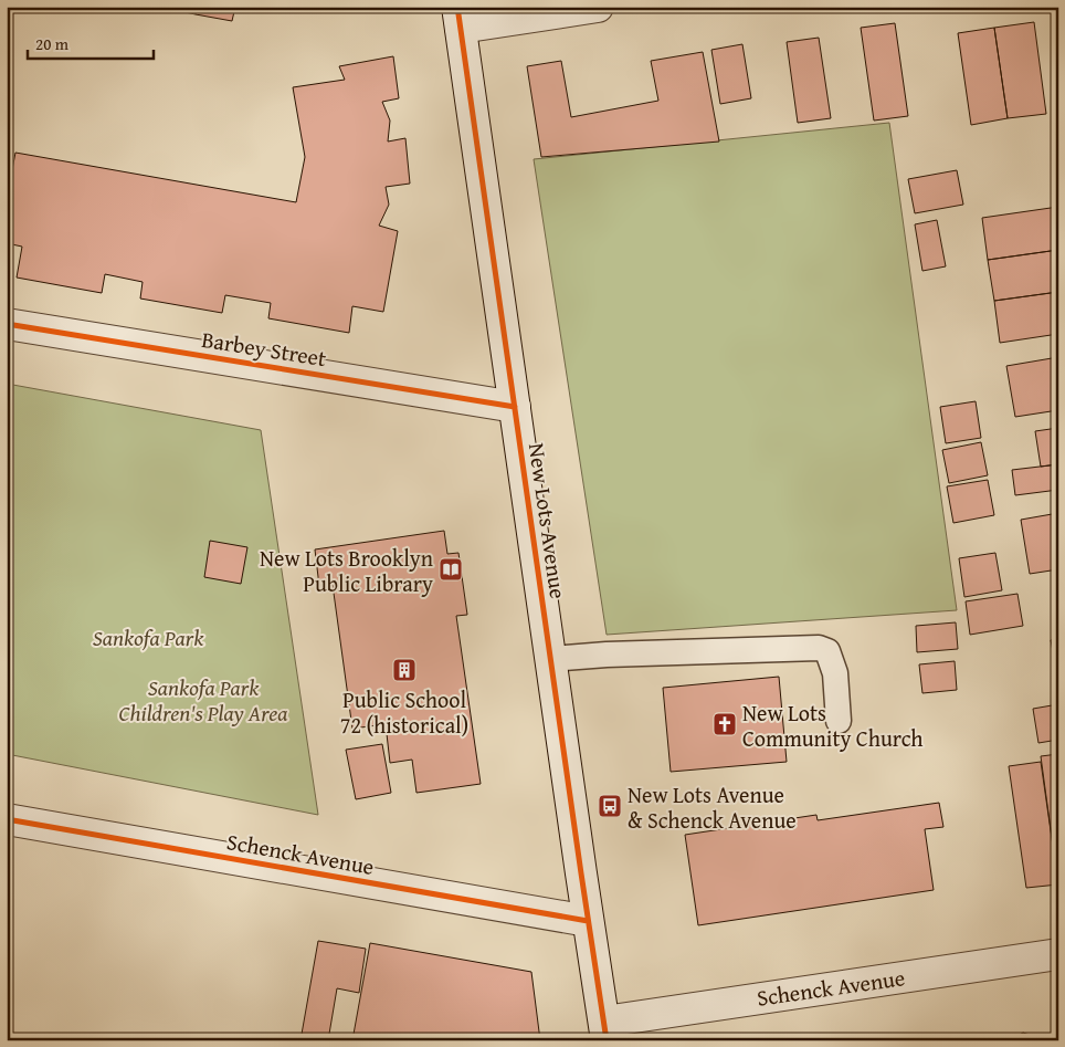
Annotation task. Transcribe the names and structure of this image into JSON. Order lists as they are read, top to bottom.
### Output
{
  "streets": {
    "street": ["Barbey Street", "New Lots Avenue", "Schenck Avenue"]
  },
  "crossings": [
    ["Barbey Street", "New Lots Avenue"],
    ["New Lots Avenue", "Schenck Avenue"]
  ],
  "parks": ["Sankofa Park", "Sankofa Park Children's Play Area"],
  "places": {
    "library": ["New Lots Brooklyn Public Library"],
    "building": ["Public School 72 (historical)"],
    "church": ["New Lots Community Church"],
    "bus stop": ["New Lots Avenue & Schenck Avenue"]
  },
  "scale_bar": "20 m"
}
